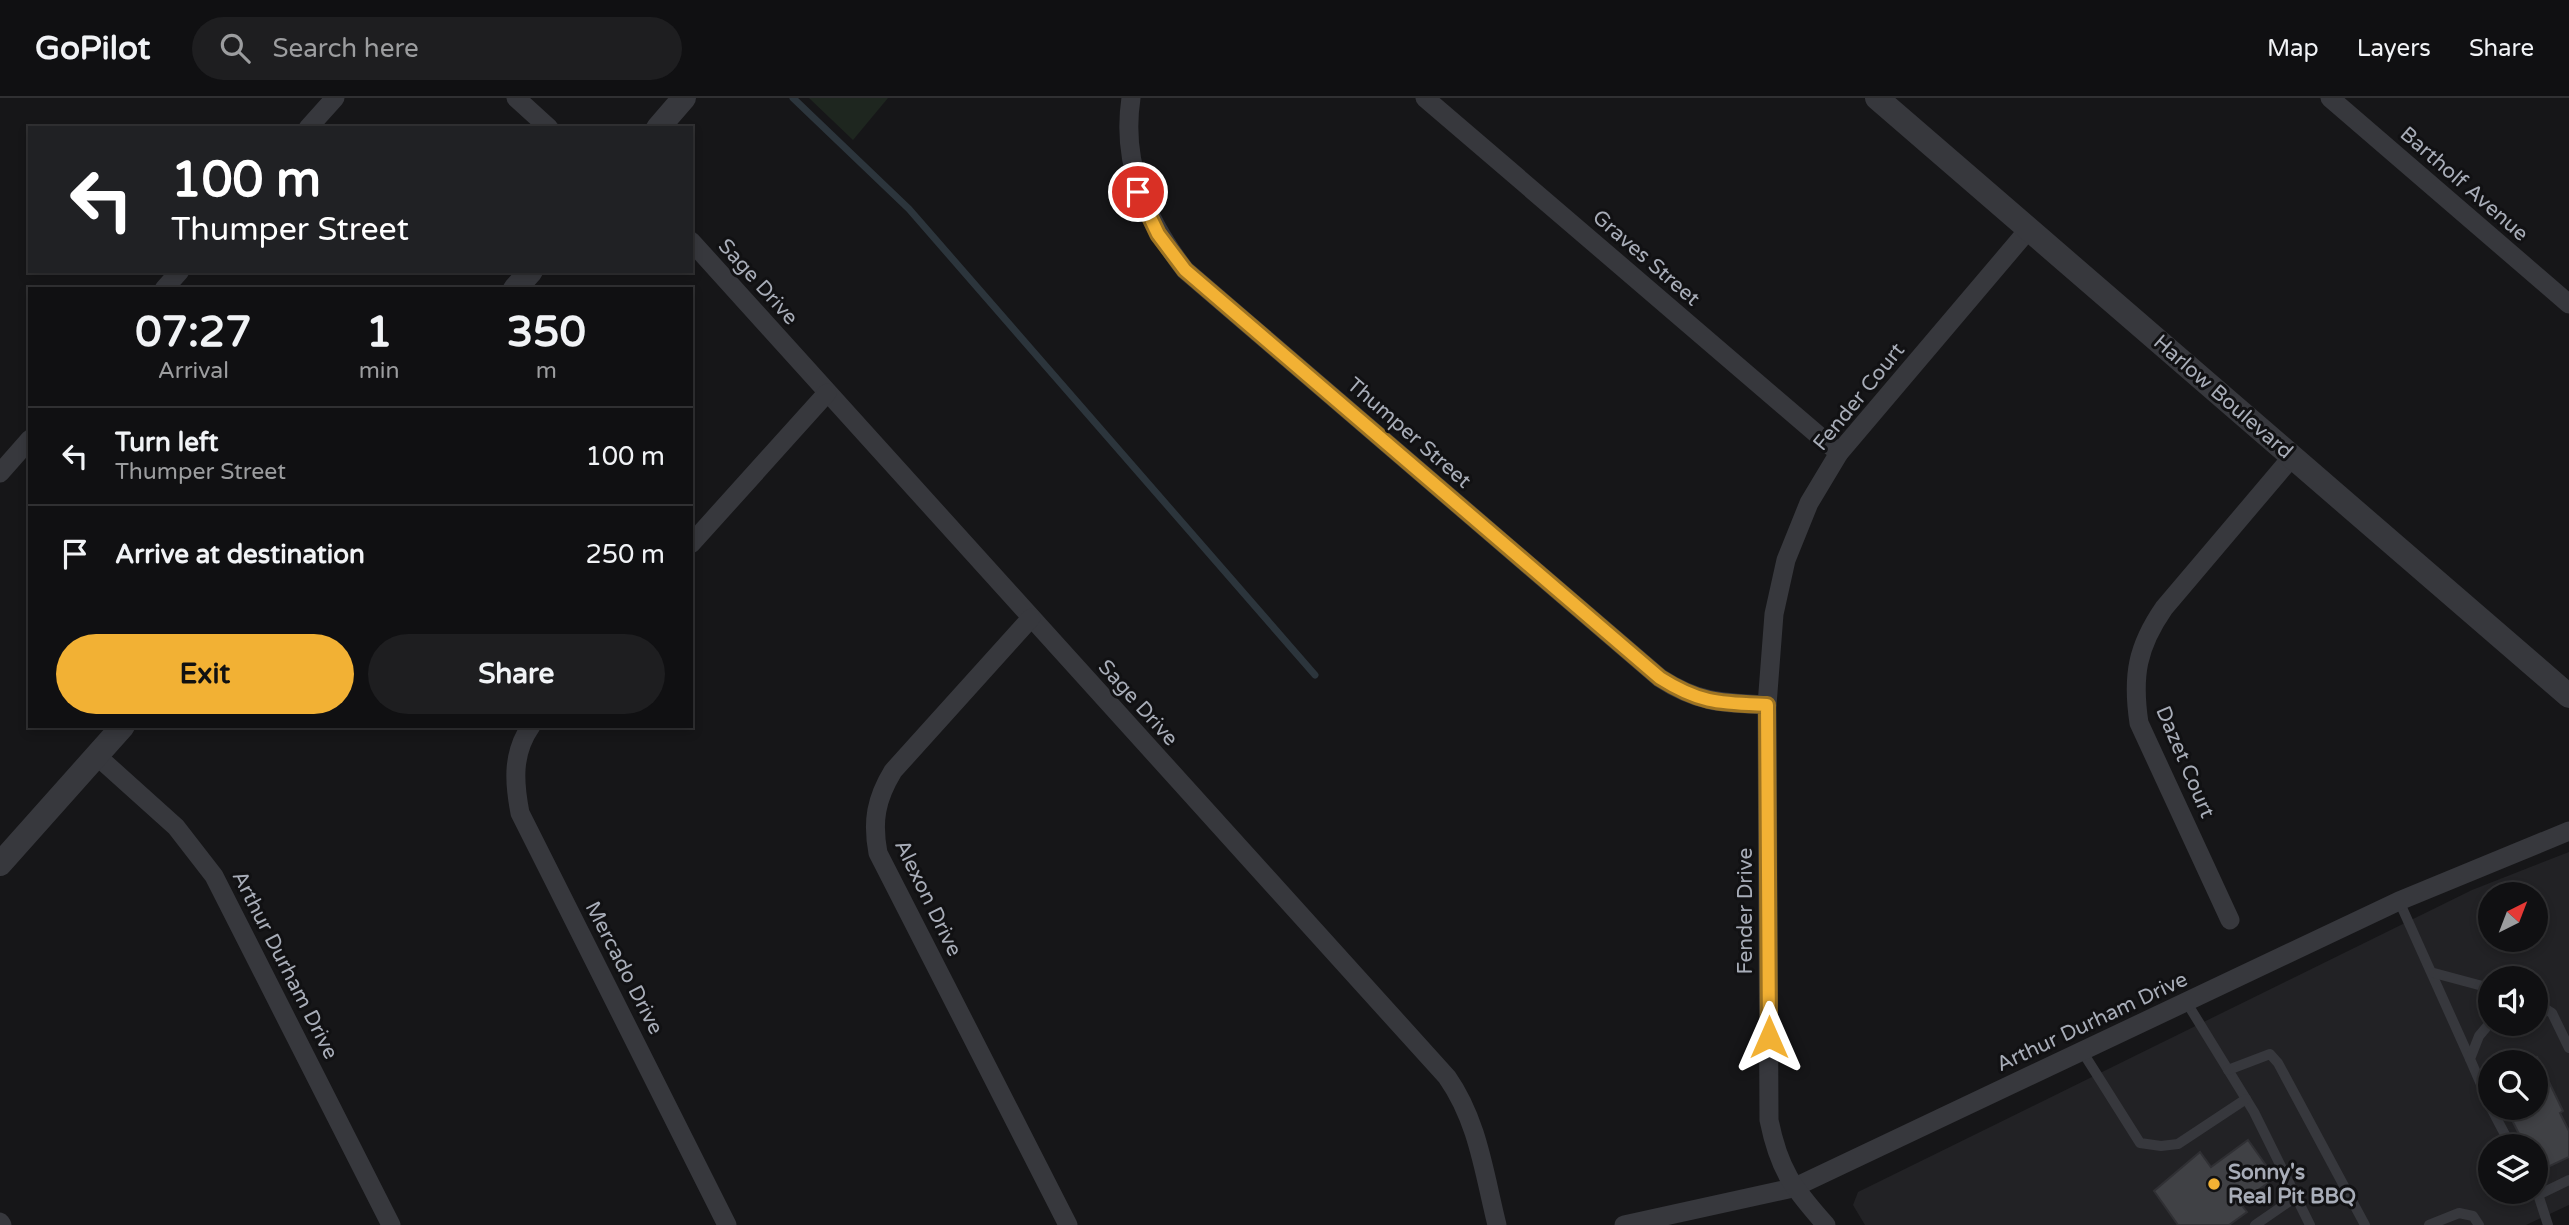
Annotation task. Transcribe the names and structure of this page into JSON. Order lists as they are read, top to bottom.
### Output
{
  "streets": {
    "street": [
      "Bartholf Avenue",
      "Graves Street",
      "Sage Drive",
      "Fender Court",
      "Harlow Boulevard",
      "Thumper Street",
      "Dazet Court",
      "Alexon Drive",
      "Fender Drive",
      "Arthur Durham Drive",
      "Mercado Drive"
    ]
  },
  "crossings": [
    ["Graves Street", "Fender Court"],
    ["Sage Drive", "Alexon Drive"],
    ["Fender Court", "Harlow Boulevard"],
    ["Fender Court", "Thumper Street"],
    ["Fender Court", "Fender Drive"],
    ["Harlow Boulevard", "Dazet Court"],
    ["Thumper Street", "Fender Drive"],
    ["Fender Drive", "Arthur Durham Drive"]
  ],
  "places": ["Sonny's Real Pit BBQ"],
  "north": "top right",
  "page": {
    "header": "GoPilot",
    "search": "Search here",
    "nav": ["Map", "Layers", "Share"],
    "turn": ["100 m", "Thumper Street"],
    "eta": [
      "07:27",
      "Arrival",
      "1",
      "min",
      "350",
      "m"
    ],
    "list": [
      {
        "name": "Turn left",
        "note": "Thumper Street",
        "value": "100 m"
      },
      {
        "name": "Arrive at destination",
        "value": "250 m"
      }
    ],
    "buttons": ["Exit", "Share"]
  }
}
